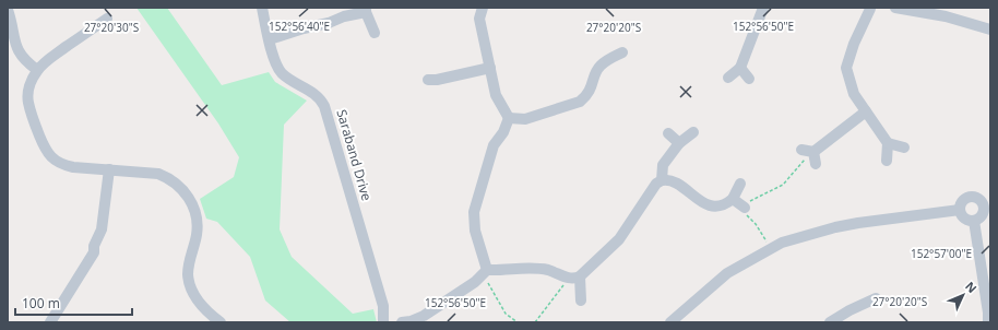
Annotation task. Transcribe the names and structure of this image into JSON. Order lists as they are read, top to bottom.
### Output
{
  "streets": {
    "street": ["Saraband Drive"]
  },
  "scale_bar": "100 m",
  "north": "top right",
  "coordinates": [
    "152°56'40\"E",
    "152°56'50\"E",
    "27°20'30\"S",
    "27°20'20\"S",
    "152°57'00\"E"
  ]
}
